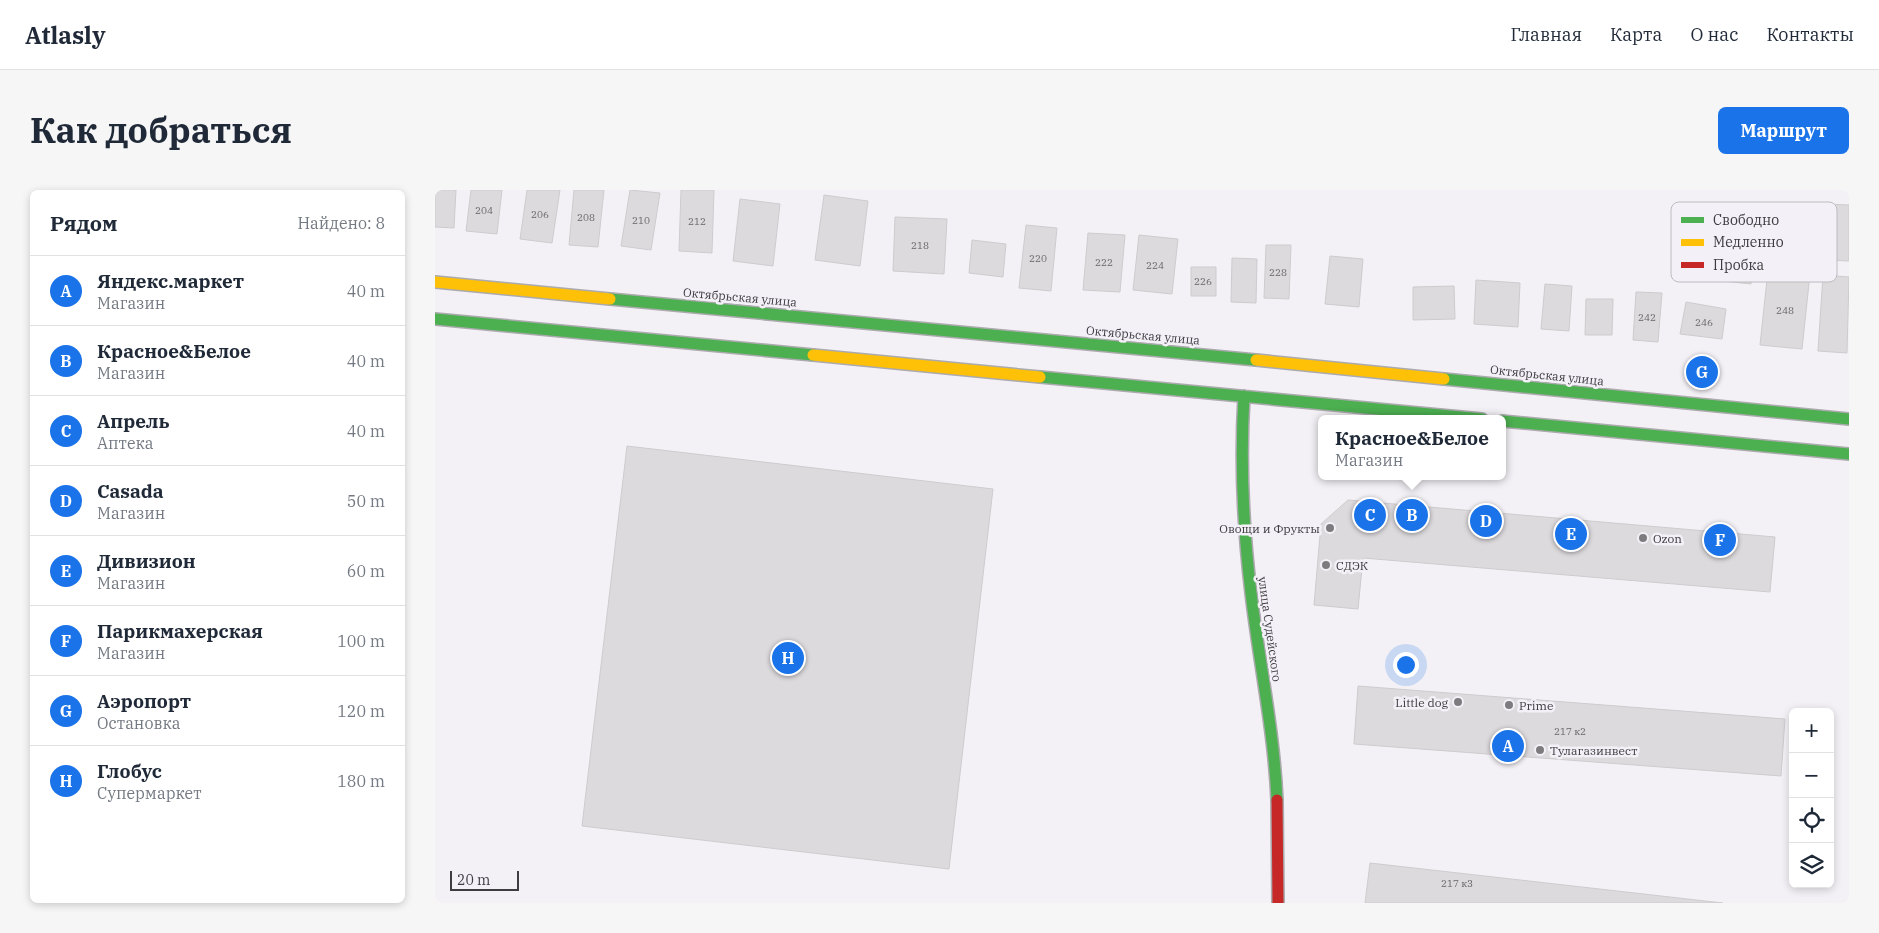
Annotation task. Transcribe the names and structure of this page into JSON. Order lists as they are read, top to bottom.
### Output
{
  "streets": {
    "main road": ["Октябрьская улица", "улица Судейского"]
  },
  "places": [
    "Овощи и Фрукты",
    "Ozon",
    "СДЭК",
    "Little dog",
    "Prime",
    "Тулагазинвест"
  ],
  "house_numbers": [
    "204",
    "206",
    "208",
    "210",
    "212",
    "218",
    "220",
    "222",
    "224",
    "228",
    "226",
    "248",
    "242",
    "246",
    "217 к2",
    "217 к3"
  ],
  "legend": ["Свободно", "Медленно", "Пробка"],
  "scale_bar": "20 m",
  "page": {
    "header": "Atlasly",
    "nav": [
      "Главная",
      "Карта",
      "О нас",
      "Контакты"
    ],
    "title": "Как добраться",
    "buttons": "Маршрут",
    "heading": ["Рядом", "Найдено: 8"],
    "list": [
      {
        "mark": "A",
        "name": "Яндекс.маркет",
        "note": "Магазин",
        "value": "40 m"
      },
      {
        "mark": "B",
        "name": "Красное&Белое",
        "note": "Магазин",
        "value": "40 m"
      },
      {
        "mark": "C",
        "name": "Апрель",
        "note": "Аптека",
        "value": "40 m"
      },
      {
        "mark": "D",
        "name": "Casada",
        "note": "Магазин",
        "value": "50 m"
      },
      {
        "mark": "E",
        "name": "Дивизион",
        "note": "Магазин",
        "value": "60 m"
      },
      {
        "mark": "F",
        "name": "Парикмахерская",
        "note": "Магазин",
        "value": "100 m"
      },
      {
        "mark": "G",
        "name": "Аэропорт",
        "note": "Остановка",
        "value": "120 m"
      },
      {
        "mark": "H",
        "name": "Глобус",
        "note": "Супермаркет",
        "value": "180 m"
      }
    ],
    "pins": [
      "G",
      "B",
      "C",
      "D",
      "E",
      "F",
      "H",
      "A"
    ],
    "popup": ["Красное&Белое", "Магазин"],
    "map_buttons": ["+", "−"],
    "scale": "20 m"
  }
}
